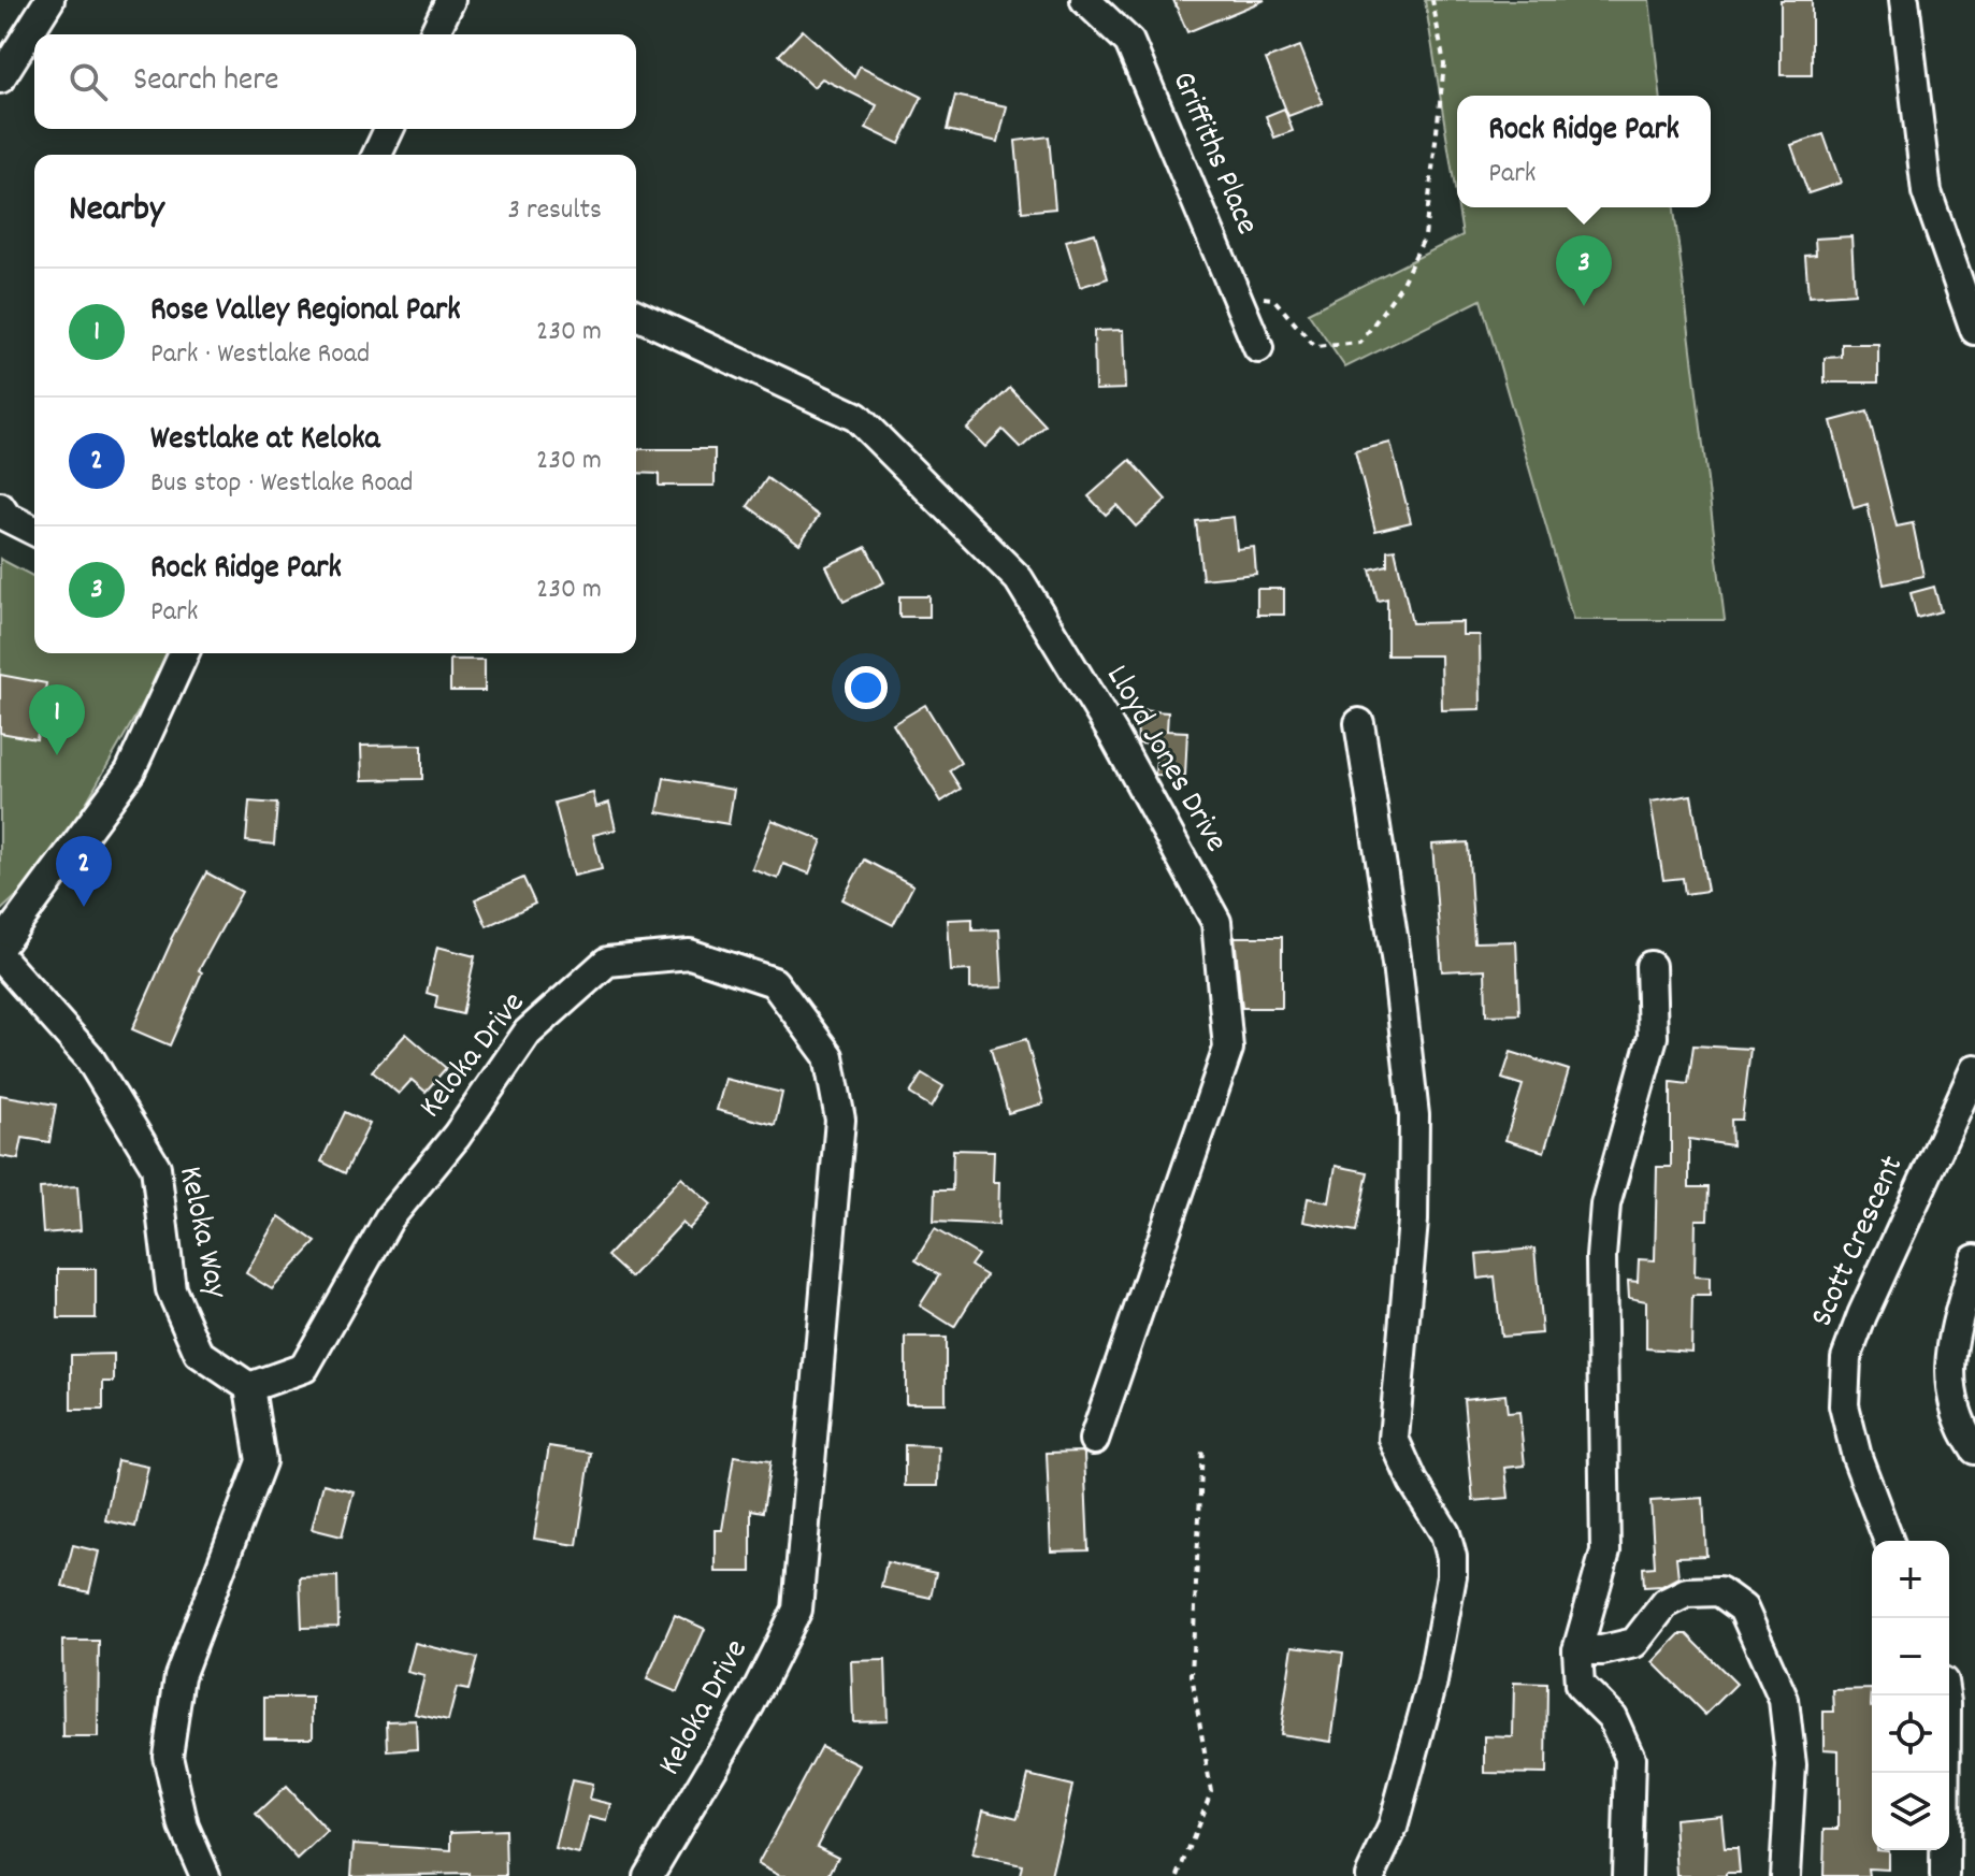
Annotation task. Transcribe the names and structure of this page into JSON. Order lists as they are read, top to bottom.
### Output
{
  "streets": {
    "street": [
      "Griffiths Place",
      "Lloyd Jones Drive",
      "Keloka Drive",
      "Keloka Way",
      "Scott Crescent"
    ]
  },
  "crossings": [
    ["Keloka Drive", "Keloka Way"]
  ],
  "page": {
    "search": "Search here",
    "popup": ["Rock Ridge Park", "Park"],
    "heading": ["Nearby", "3 results"],
    "pins": ["3", "1", "2"],
    "list": [
      {
        "mark": "1",
        "name": "Rose Valley Regional Park",
        "note": "Park · Westlake Road",
        "value": "230 m"
      },
      {
        "mark": "2",
        "name": "Westlake at Keloka",
        "note": "Bus stop · Westlake Road",
        "value": "230 m"
      },
      {
        "mark": "3",
        "name": "Rock Ridge Park",
        "note": "Park",
        "value": "230 m"
      }
    ],
    "map_buttons": ["+", "−"]
  }
}
